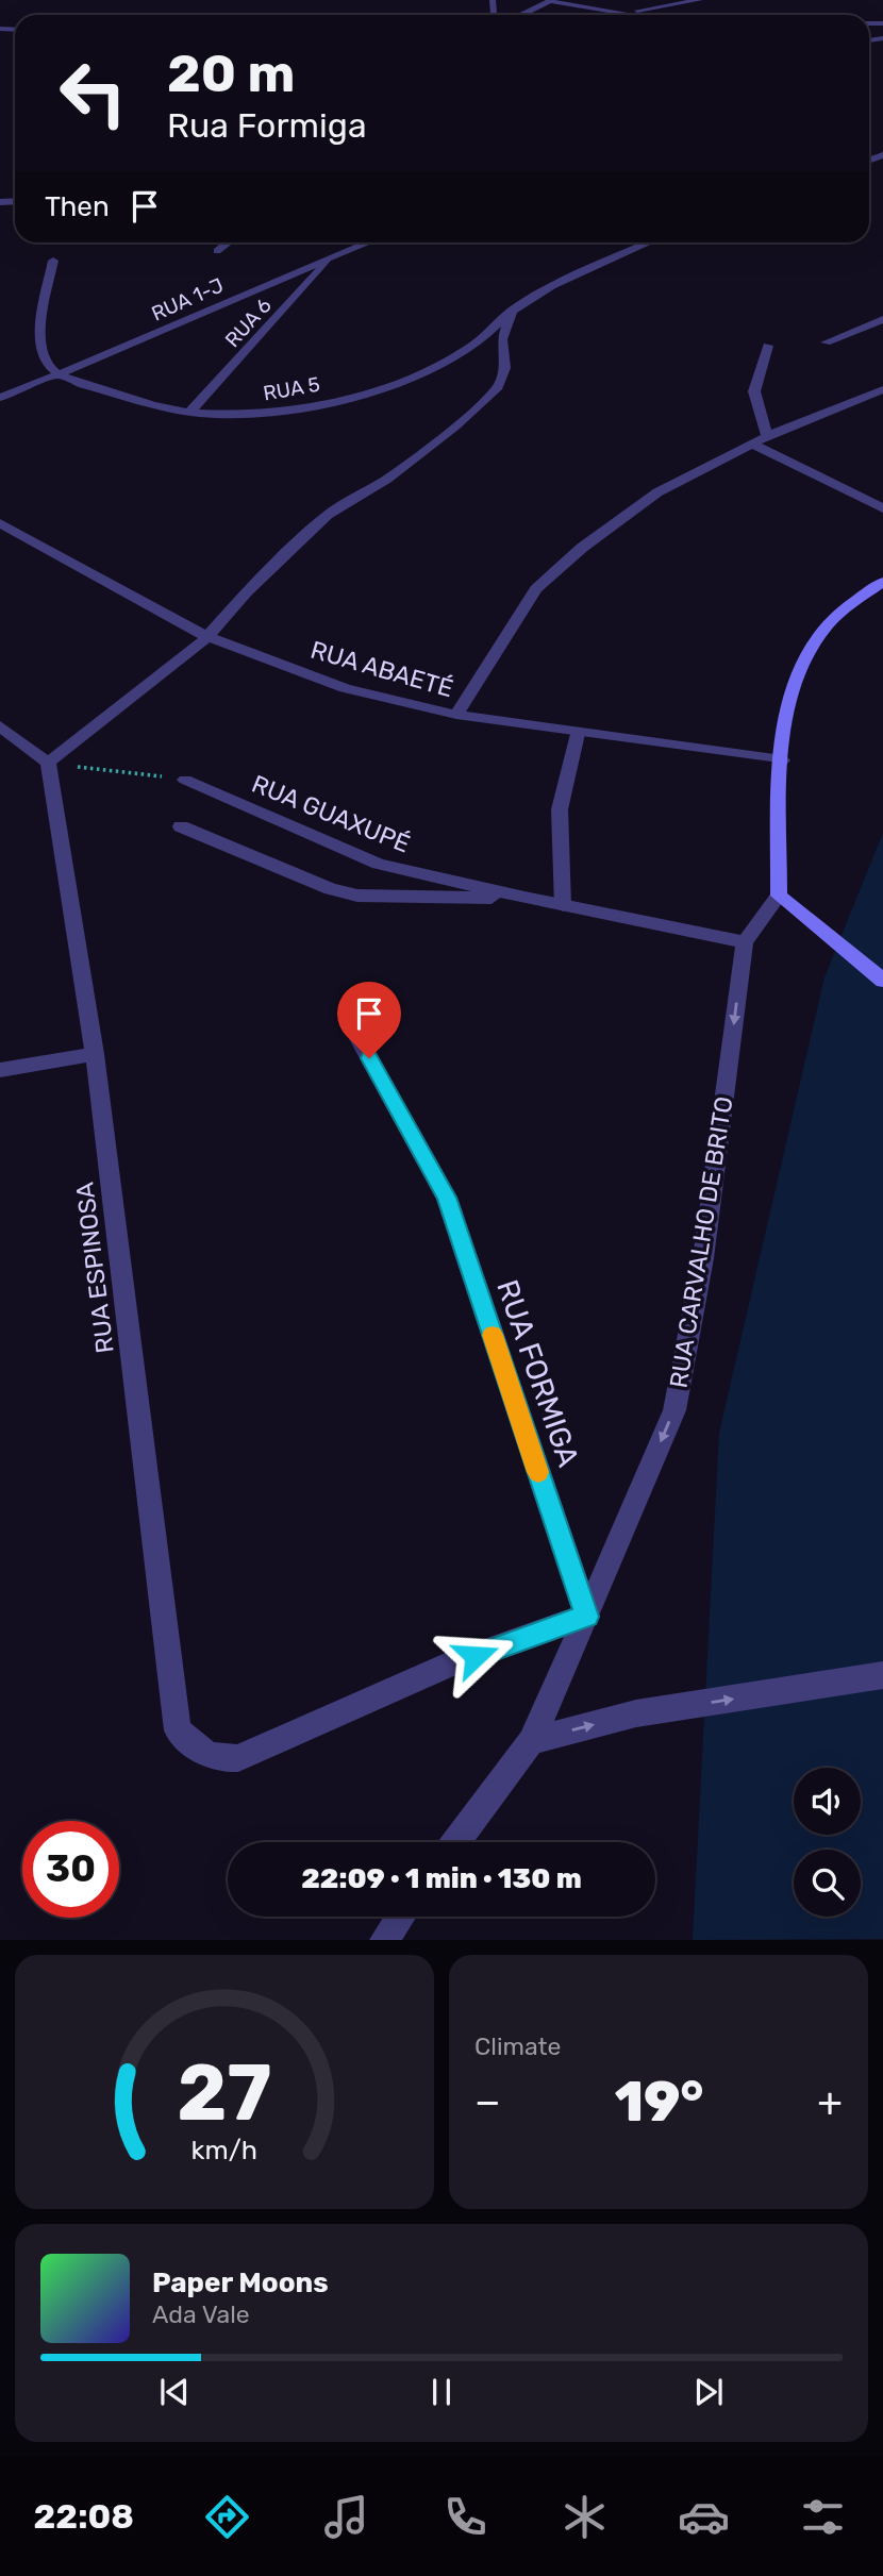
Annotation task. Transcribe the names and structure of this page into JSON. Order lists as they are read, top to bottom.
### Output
{
  "streets": {
    "street": [
      "RUA 1-J",
      "RUA 6",
      "RUA 5",
      "RUA ABAETÉ",
      "RUA GUAXUPÉ",
      "RUA CARVALHO DE BRITO",
      "RUA ESPINOSA",
      "RUA FORMIGA"
    ]
  },
  "crossings": [
    ["RUA 1-J", "RUA 6"],
    ["RUA 1-J", "RUA 5"],
    ["RUA 6", "RUA 5"],
    ["RUA GUAXUPÉ", "RUA CARVALHO DE BRITO"],
    ["RUA CARVALHO DE BRITO", "RUA ESPINOSA"],
    ["RUA CARVALHO DE BRITO", "RUA FORMIGA"],
    ["RUA ESPINOSA", "RUA FORMIGA"]
  ],
  "one_way": ["RUA CARVALHO DE BRITO"],
  "page": {
    "turn": ["20 m", "Rua Formiga"],
    "then": "Then",
    "limit": "30",
    "trip": "22:09 · 1 min · 130 m",
    "tile": "Climate",
    "heat": ["−", "19°", "+"],
    "song": ["Paper Moons", "Ada Vale"],
    "tabs": "22:08",
    "gauge": ["27", "km/h"]
  }
}
